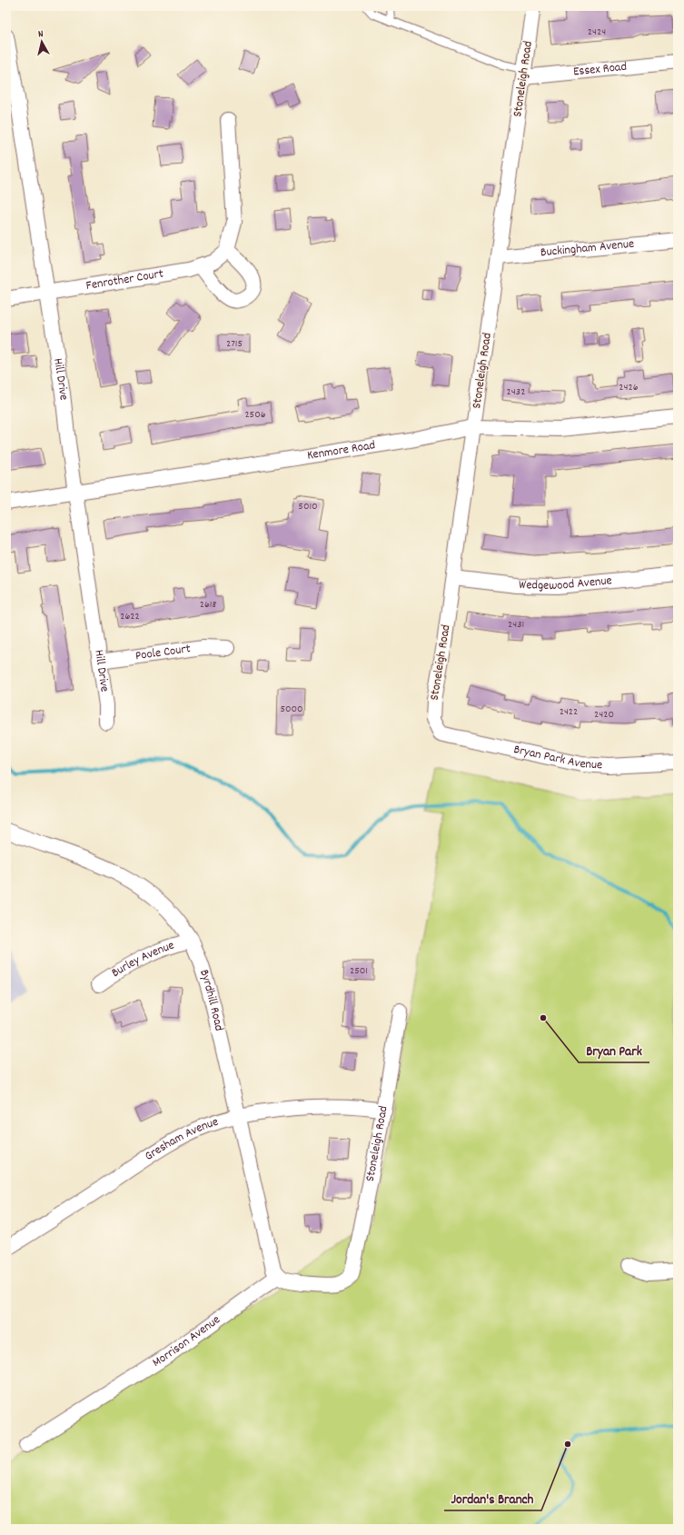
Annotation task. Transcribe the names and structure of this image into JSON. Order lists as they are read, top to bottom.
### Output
{
  "streets": {
    "street": [
      "Essex Road",
      "Stoneleigh Road",
      "Buckingham Avenue",
      "Fenrother Court",
      "Hill Drive",
      "Kenmore Road",
      "Wedgewood Avenue",
      "Poole Court",
      "Bryan Park Avenue",
      "Burley Avenue",
      "Byrdhill Road",
      "Gresham Avenue",
      "Morrison Avenue"
    ]
  },
  "crossings": [
    ["Essex Road", "Stoneleigh Road"],
    ["Stoneleigh Road", "Buckingham Avenue"],
    ["Stoneleigh Road", "Kenmore Road"],
    ["Stoneleigh Road", "Wedgewood Avenue"],
    ["Stoneleigh Road", "Bryan Park Avenue"],
    ["Stoneleigh Road", "Byrdhill Road"],
    ["Stoneleigh Road", "Gresham Avenue"],
    ["Stoneleigh Road", "Morrison Avenue"],
    ["Fenrother Court", "Hill Drive"],
    ["Hill Drive", "Kenmore Road"],
    ["Hill Drive", "Poole Court"],
    ["Burley Avenue", "Byrdhill Road"],
    ["Byrdhill Road", "Gresham Avenue"],
    ["Byrdhill Road", "Morrison Avenue"]
  ],
  "places": ["Bryan Park", "Jordan's Branch"],
  "house_numbers": [
    "2424",
    "2715",
    "2426",
    "2432",
    "2506",
    "5010",
    "2618",
    "2622",
    "2431",
    "5000",
    "2422",
    "2420",
    "2501"
  ],
  "north": "top"
}
